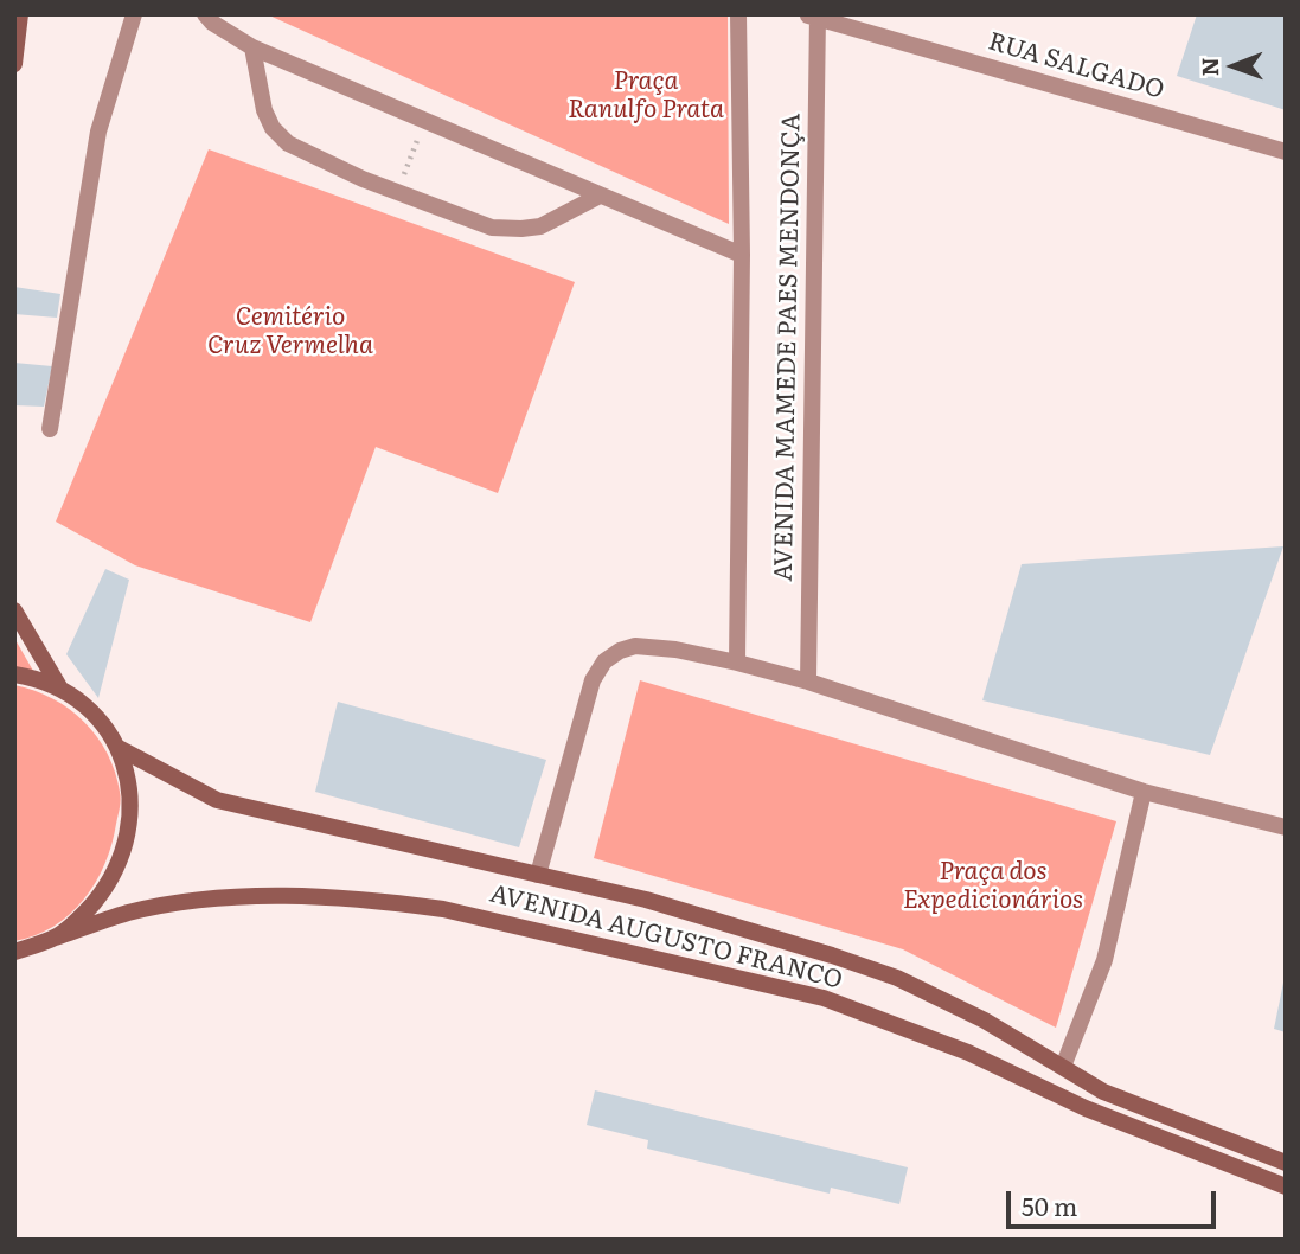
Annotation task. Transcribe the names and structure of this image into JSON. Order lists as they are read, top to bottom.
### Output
{
  "streets": {
    "main road": ["AVENIDA AUGUSTO FRANCO"],
    "street": ["RUA SALGADO", "AVENIDA MAMEDE PAES MENDONÇA"]
  },
  "crossings": [
    ["RUA SALGADO", "AVENIDA MAMEDE PAES MENDONÇA"]
  ],
  "parks": ["Praça Ranulfo Prata", "Cemitério Cruz Vermelha", "Praça dos Expedicionários"],
  "scale_bar": "50 m",
  "north": "left"
}
